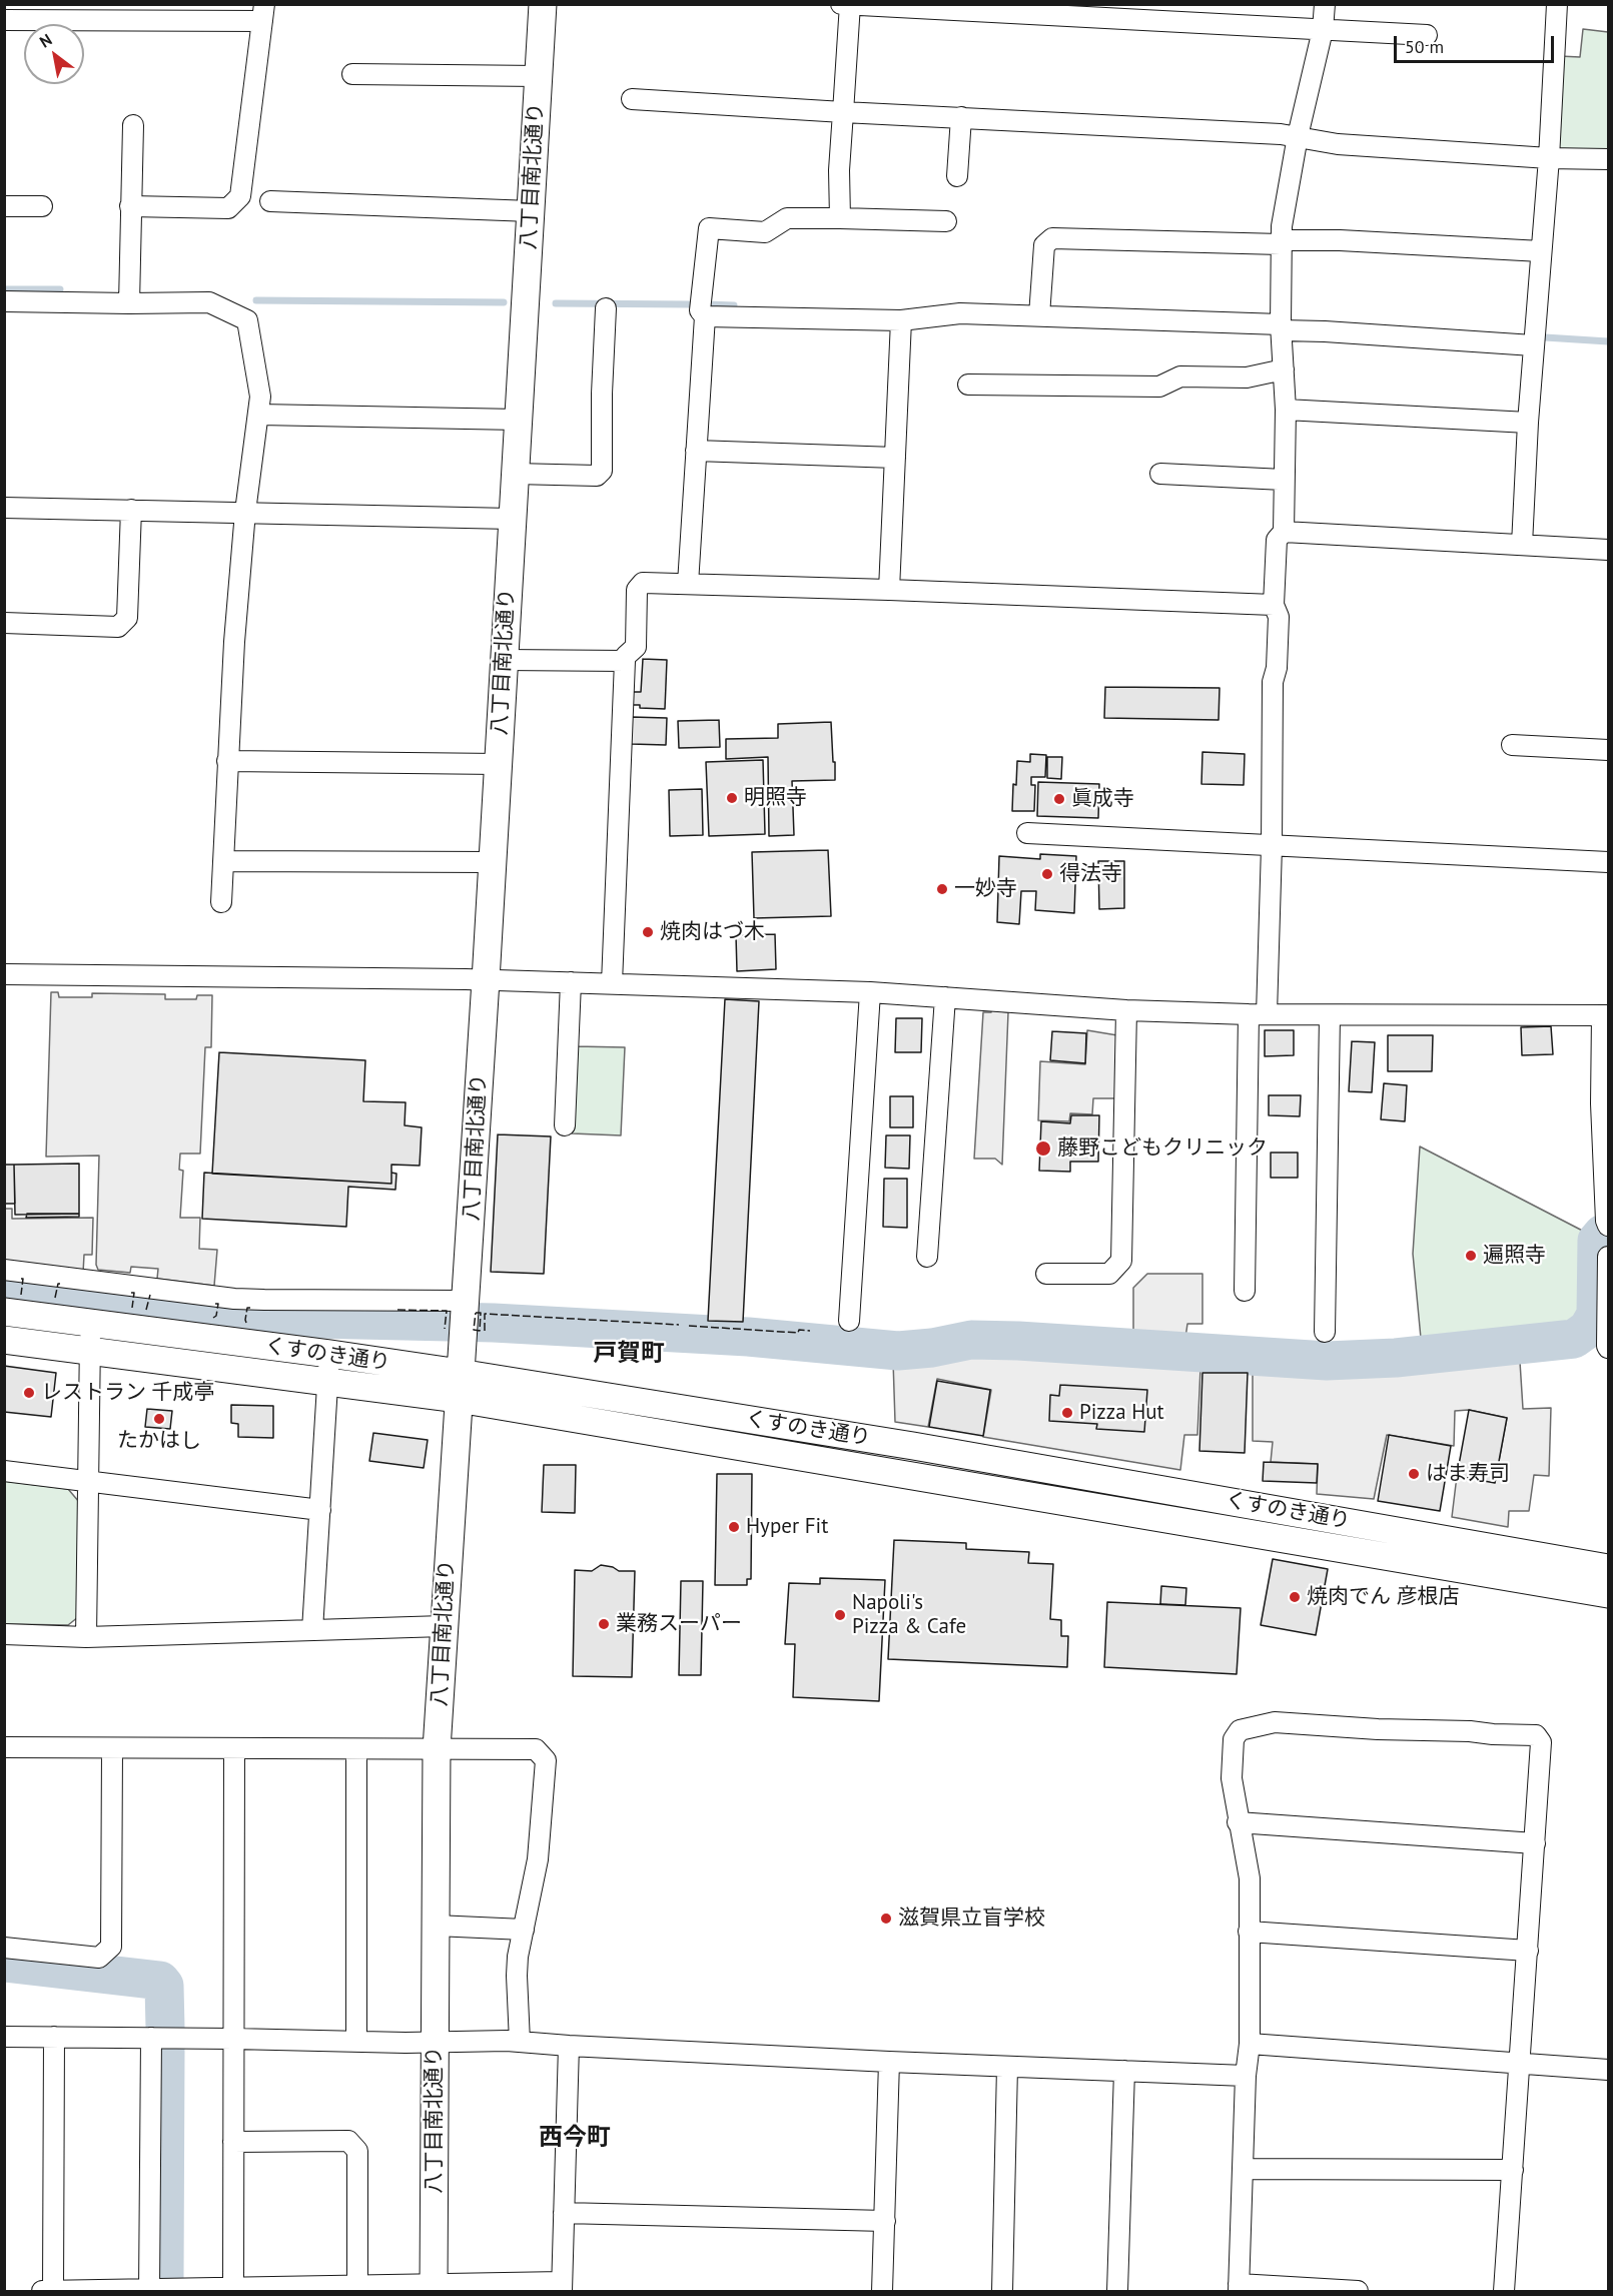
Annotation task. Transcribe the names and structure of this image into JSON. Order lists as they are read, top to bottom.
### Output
{
  "streets": {
    "main road": ["八丁目南北通り", "くすのき通り"]
  },
  "crossings": [
    ["八丁目南北通り", "くすのき通り"]
  ],
  "districts": ["戸賀町", "西今町"],
  "places": [
    "明照寺",
    "眞成寺",
    "得法寺",
    "一妙寺",
    "焼肉はづ木",
    "藤野こどもクリニック",
    "遍照寺",
    "レストラン 千成亭",
    "Pizza Hut",
    "たかはし",
    "はま寿司",
    "Hyper Fit",
    "焼肉でん 彦根店",
    "Napoli's Pizza & Cafe",
    "業務スーパー",
    "滋賀県立盲学校"
  ],
  "scale_bar": "50 m",
  "north": "top left"
}
